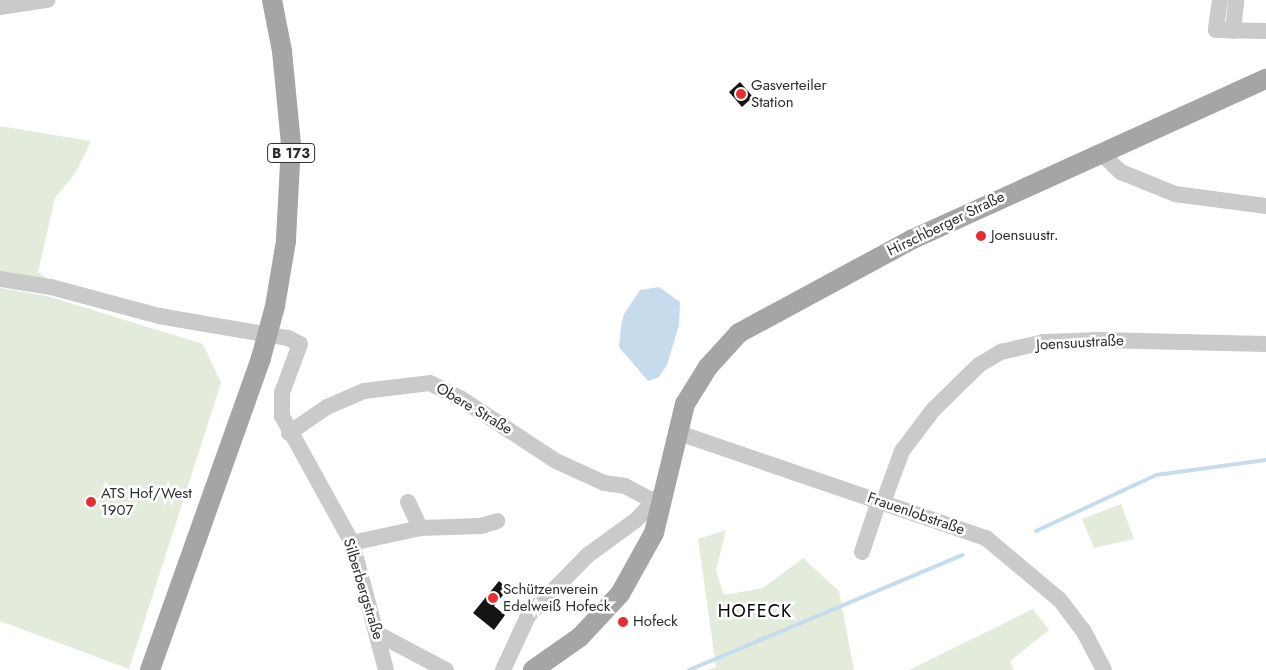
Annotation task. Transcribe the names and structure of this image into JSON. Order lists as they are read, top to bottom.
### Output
{
  "streets": {
    "main road": ["B 173", "Hirschberger Straße"],
    "street": [
      "Joensuustraße",
      "Obere Straße",
      "Frauenlobstraße",
      "Silberbergstraße"
    ]
  },
  "crossings": [
    ["Hirschberger Straße", "Frauenlobstraße"],
    ["Joensuustraße", "Frauenlobstraße"],
    ["Obere Straße", "Silberbergstraße"]
  ],
  "districts": ["HOFECK"],
  "places": [
    "Gasverteiler Station",
    "Joensuustr.",
    "ATS Hof/West 1907",
    "Schützenverein Edelweiß Hofeck",
    "Hofeck"
  ]
}
